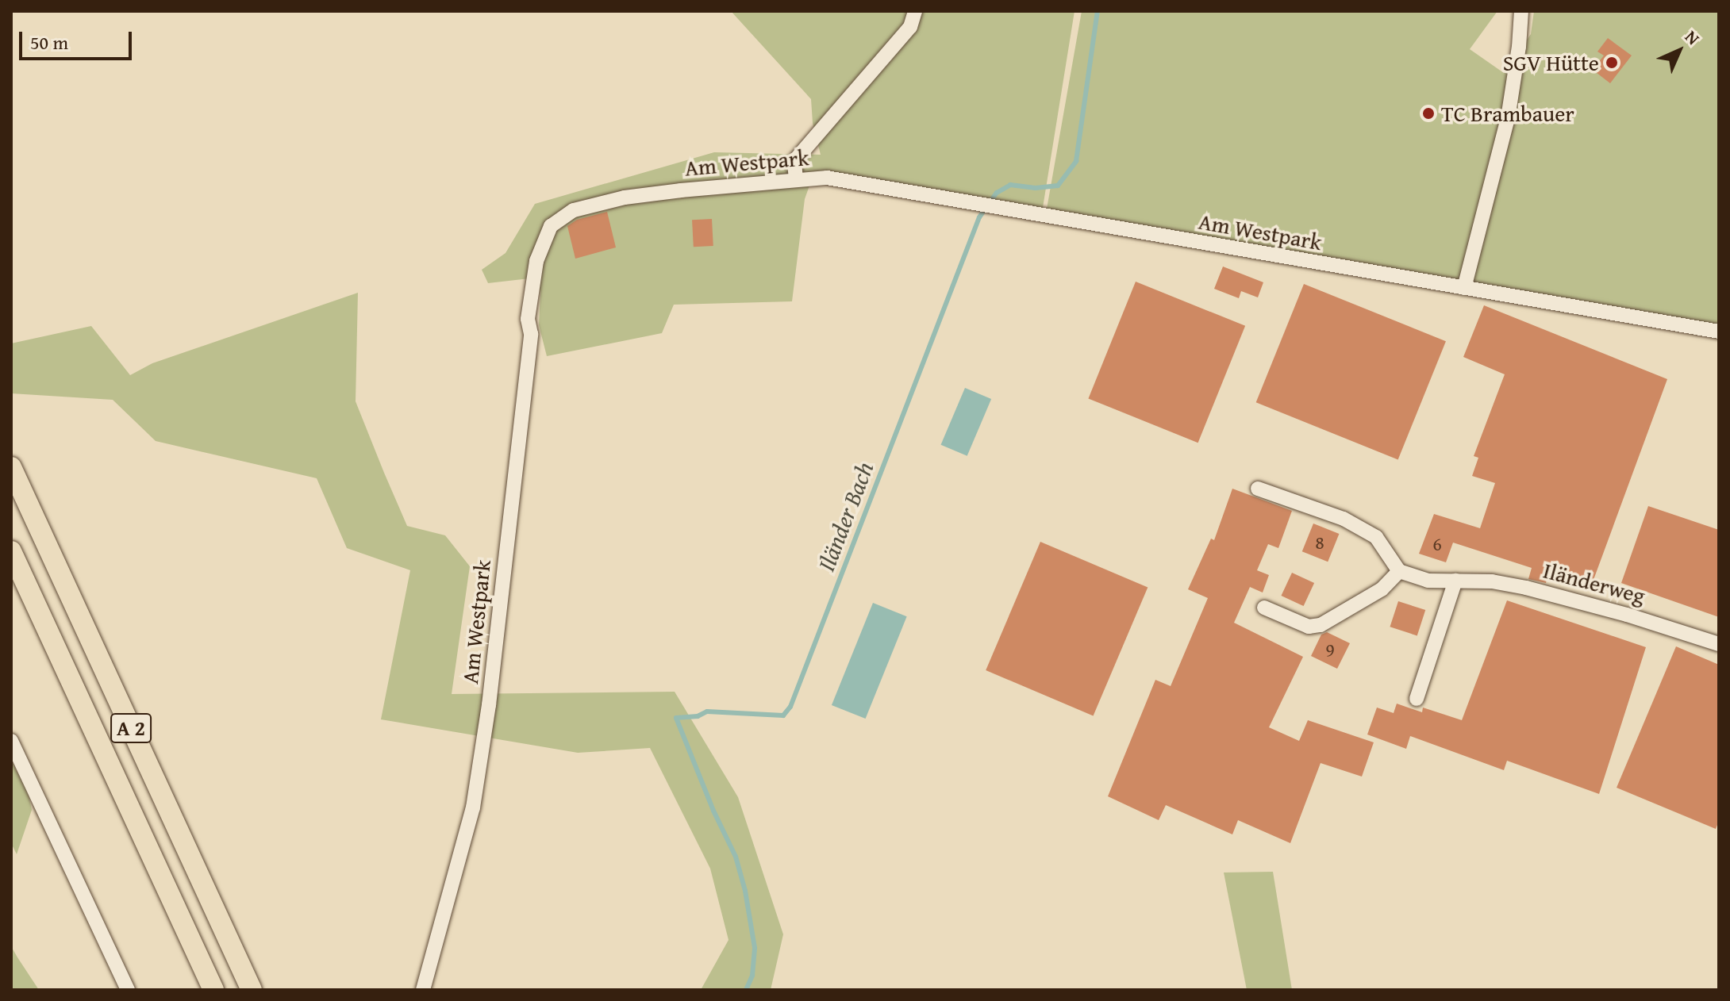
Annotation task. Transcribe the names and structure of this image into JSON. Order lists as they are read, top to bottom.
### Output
{
  "streets": {
    "highway": ["A 2"],
    "street": ["Am Westpark", "Iländerweg"]
  },
  "water": ["Iländer Bach"],
  "places": ["SGV Hütte", "TC Brambauer"],
  "house_numbers": ["8", "6", "9"],
  "scale_bar": "50 m",
  "north": "top right"
}
